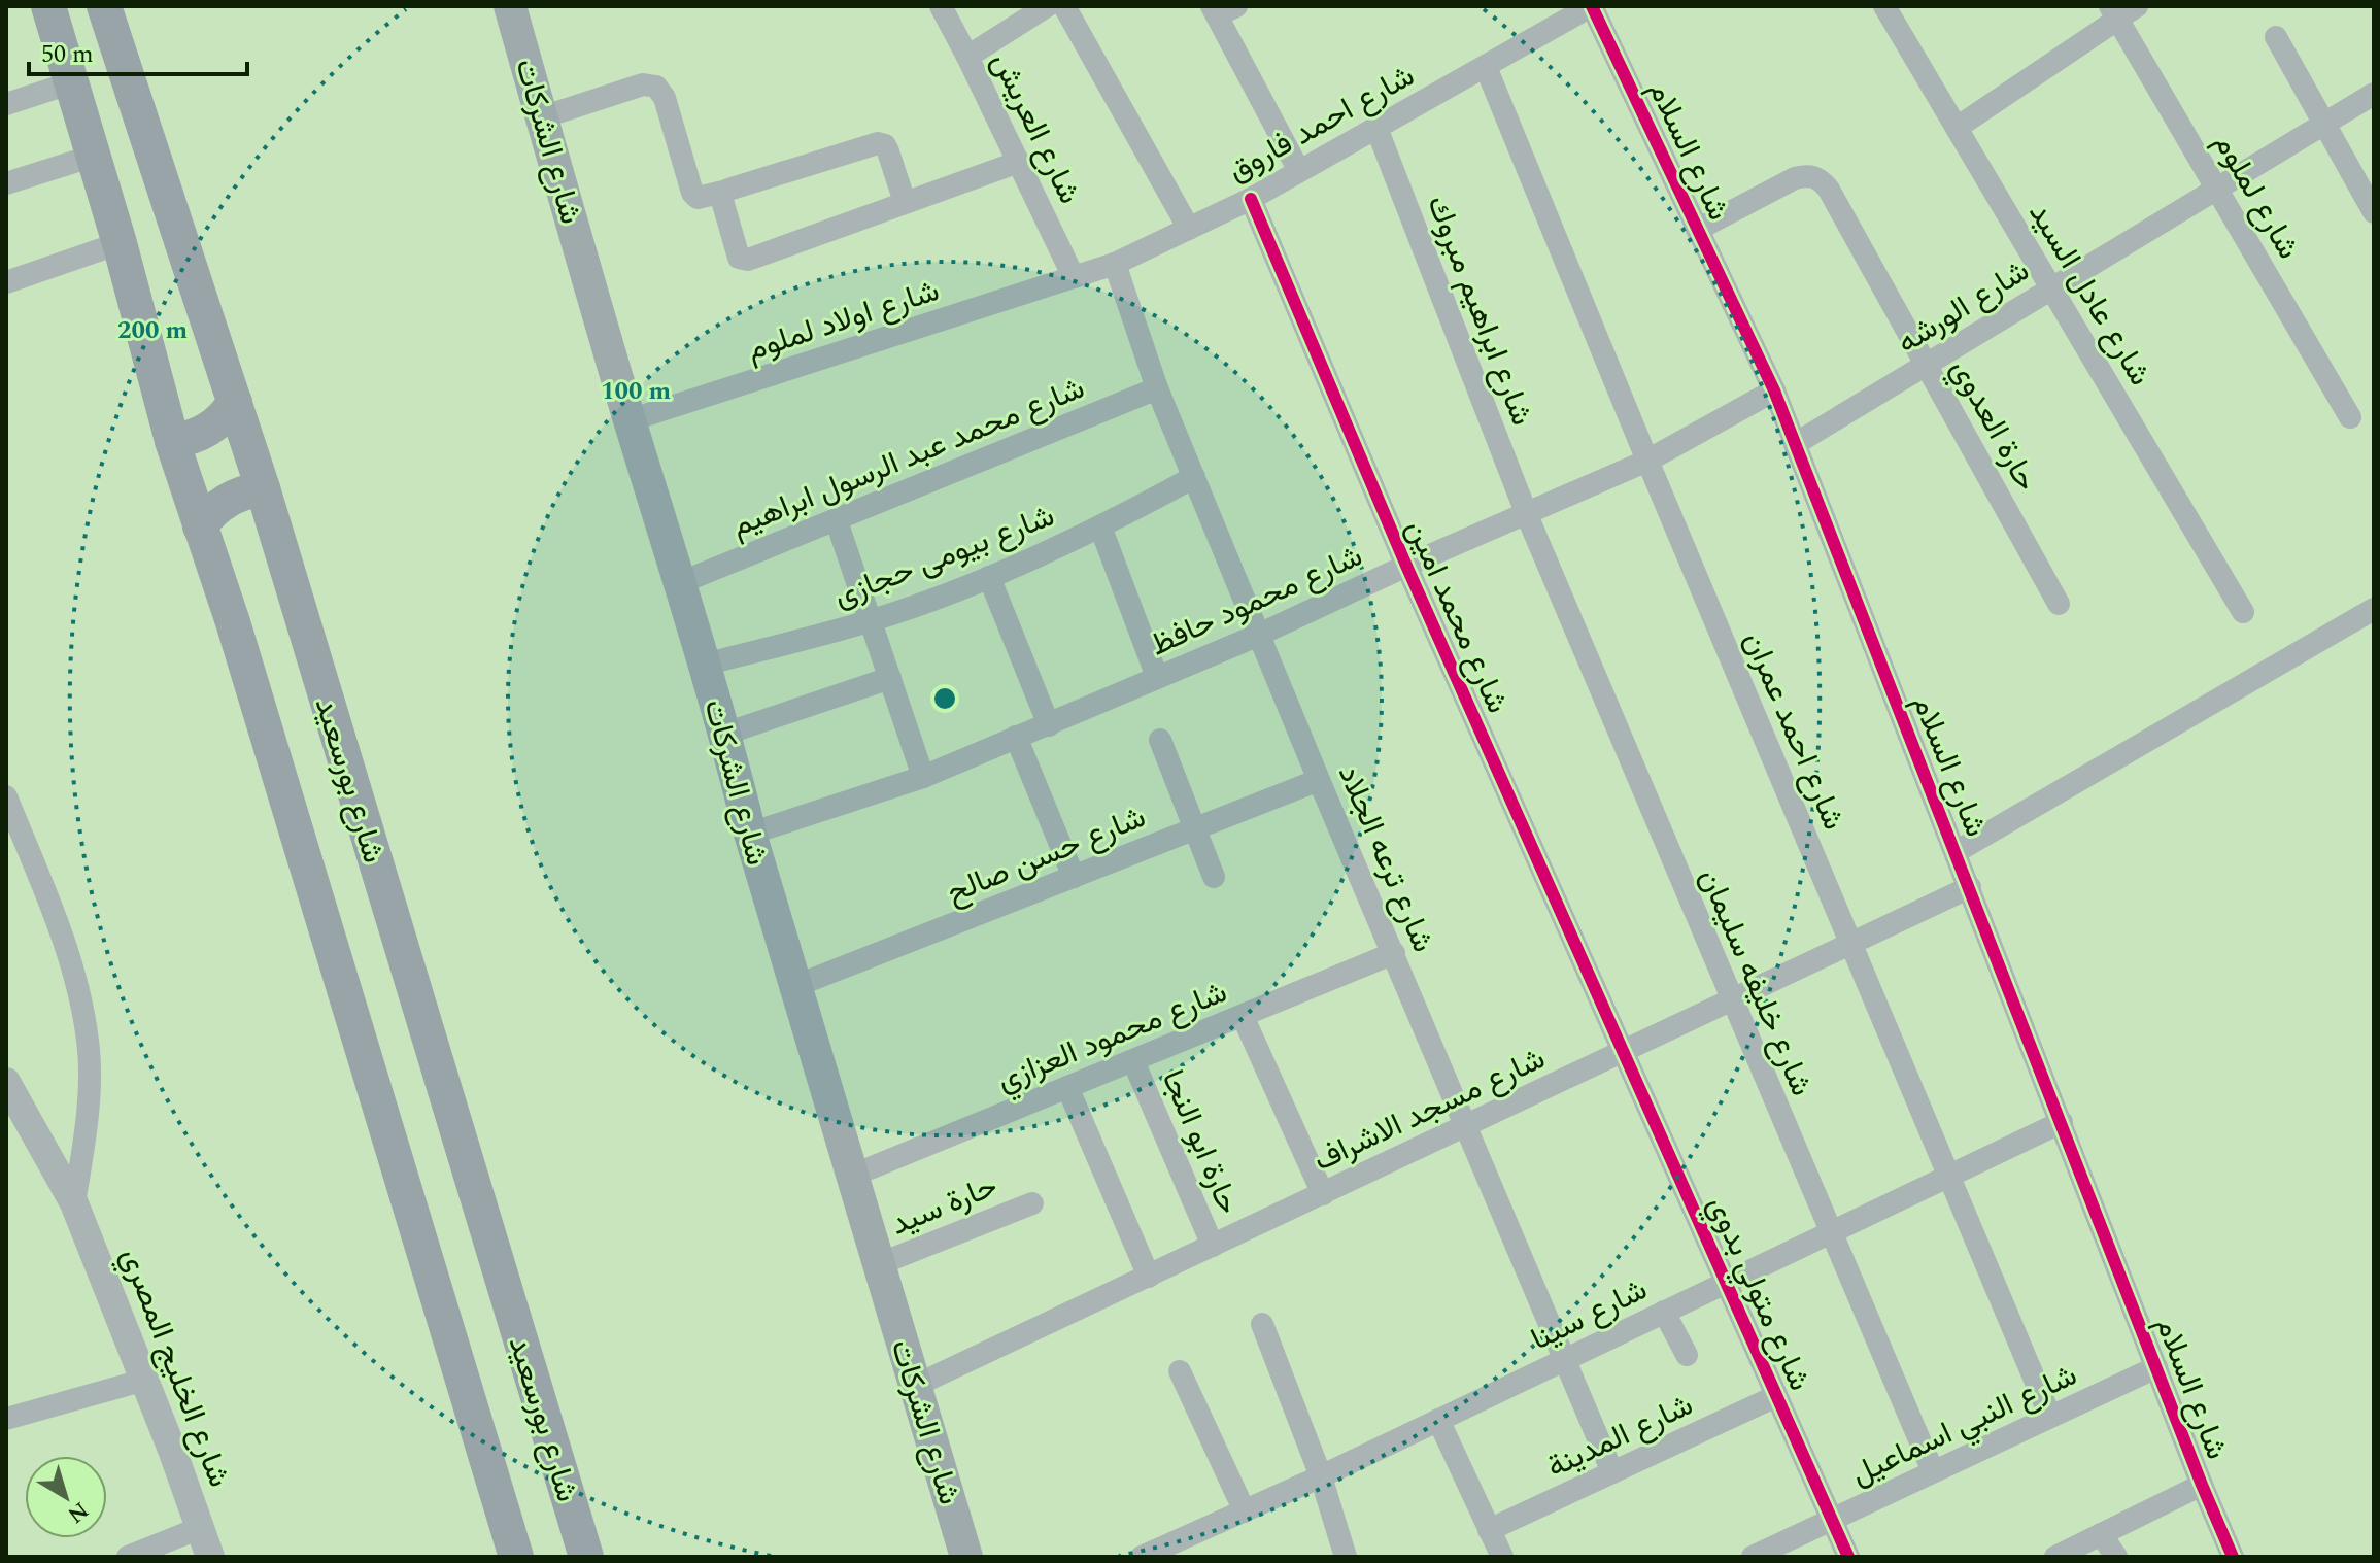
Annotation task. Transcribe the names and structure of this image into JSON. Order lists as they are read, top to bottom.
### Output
{
  "streets": {
    "main road": ["شارع الشركات", "شارع بورسعيد"],
    "street": [
      "شارع احمد فاروق",
      "شارع العريش",
      "شارع السلام",
      "شارع لملوم",
      "شارع عادل السيد",
      "شارع الورشه",
      "شارع ابراهيم مبروك",
      "شارع اولاد لملوم",
      "حارة العدوي",
      "شارع محمد عبد الرسول ابراهيم",
      "شارع بيومى حجازى",
      "شارع محمود حافظ",
      "شارع محمد امين",
      "شارع احمد عمران",
      "شارع حسن صالح",
      "شارع ترعه الجلاد",
      "شارع خليفه سليمان",
      "شارع محمود العزازي",
      "شارع مسجد الاشراف",
      "حارة ابو النجا",
      "حارة سيد",
      "شارع متولي بدوي",
      "شارع سينا",
      "شارع الخليج المصري",
      "شارع النبي اسماعيل",
      "شارع المدينة"
    ]
  },
  "crossings": [
    ["شارع احمد فاروق", "شارع العريش"],
    ["شارع احمد فاروق", "شارع السلام"],
    ["شارع احمد فاروق", "شارع ابراهيم مبروك"],
    ["شارع احمد فاروق", "شارع اولاد لملوم"],
    ["شارع احمد فاروق", "شارع محمد امين"],
    ["شارع احمد فاروق", "شارع احمد عمران"],
    ["شارع احمد فاروق", "شارع ترعه الجلاد"],
    ["شارع العريش", "شارع اولاد لملوم"],
    ["شارع الشركات", "شارع اولاد لملوم"],
    ["شارع الشركات", "شارع محمد عبد الرسول ابراهيم"],
    ["شارع الشركات", "شارع بيومى حجازى"],
    ["شارع الشركات", "شارع محمود حافظ"],
    ["شارع الشركات", "شارع حسن صالح"],
    ["شارع الشركات", "شارع محمود العزازي"],
    ["شارع الشركات", "شارع مسجد الاشراف"],
    ["شارع الشركات", "حارة سيد"],
    ["شارع السلام", "شارع الورشه"],
    ["شارع السلام", "حارة العدوي"],
    ["شارع السلام", "شارع محمود حافظ"],
    ["شارع السلام", "شارع مسجد الاشراف"],
    ["شارع السلام", "شارع سينا"],
    ["شارع السلام", "شارع النبي اسماعيل"],
    ["شارع لملوم", "شارع الورشه"],
    ["شارع عادل السيد", "شارع الورشه"],
    ["شارع الورشه", "حارة العدوي"],
    ["شارع ابراهيم مبروك", "شارع محمود حافظ"],
    ["شارع ابراهيم مبروك", "شارع خليفه سليمان"],
    ["شارع محمد عبد الرسول ابراهيم", "شارع ترعه الجلاد"],
    ["شارع بيومى حجازى", "شارع ترعه الجلاد"],
    ["شارع محمود حافظ", "شارع محمد امين"],
    ["شارع محمود حافظ", "شارع احمد عمران"],
    ["شارع محمود حافظ", "شارع ترعه الجلاد"],
    ["شارع محمود حافظ", "شارع خليفه سليمان"],
    ["شارع محمد امين", "شارع مسجد الاشراف"],
    ["شارع محمد امين", "شارع متولي بدوي"],
    ["شارع احمد عمران", "شارع مسجد الاشراف"],
    ["شارع احمد عمران", "شارع سينا"],
    ["شارع احمد عمران", "شارع النبي اسماعيل"],
    ["شارع حسن صالح", "شارع ترعه الجلاد"],
    ["شارع ترعه الجلاد", "شارع محمود العزازي"],
    ["شارع ترعه الجلاد", "شارع مسجد الاشراف"],
    ["شارع ترعه الجلاد", "شارع سينا"],
    ["شارع ترعه الجلاد", "شارع المدينة"],
    ["شارع خليفه سليمان", "شارع مسجد الاشراف"],
    ["شارع خليفه سليمان", "شارع سينا"],
    ["شارع خليفه سليمان", "شارع النبي اسماعيل"],
    ["شارع محمود العزازي", "حارة ابو النجا"],
    ["شارع مسجد الاشراف", "حارة ابو النجا"],
    ["شارع مسجد الاشراف", "شارع متولي بدوي"],
    ["شارع متولي بدوي", "شارع سينا"],
    ["شارع متولي بدوي", "شارع النبي اسماعيل"],
    ["شارع متولي بدوي", "شارع المدينة"]
  ],
  "scale_bar": "50 m",
  "north": "bottom right",
  "rings": ["200 m", "100 m"]
}
